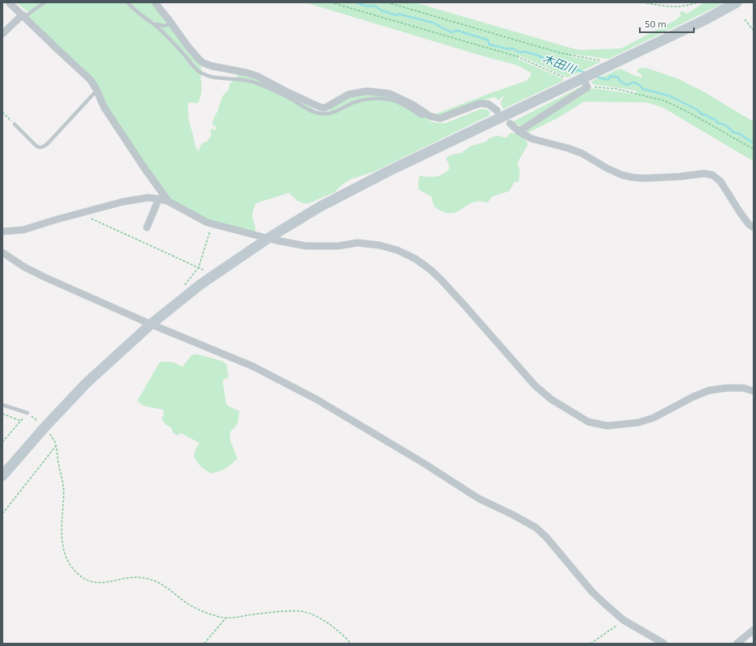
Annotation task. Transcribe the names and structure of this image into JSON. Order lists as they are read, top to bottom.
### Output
{
  "water": ["木田川"],
  "scale_bar": "50 m"
}
